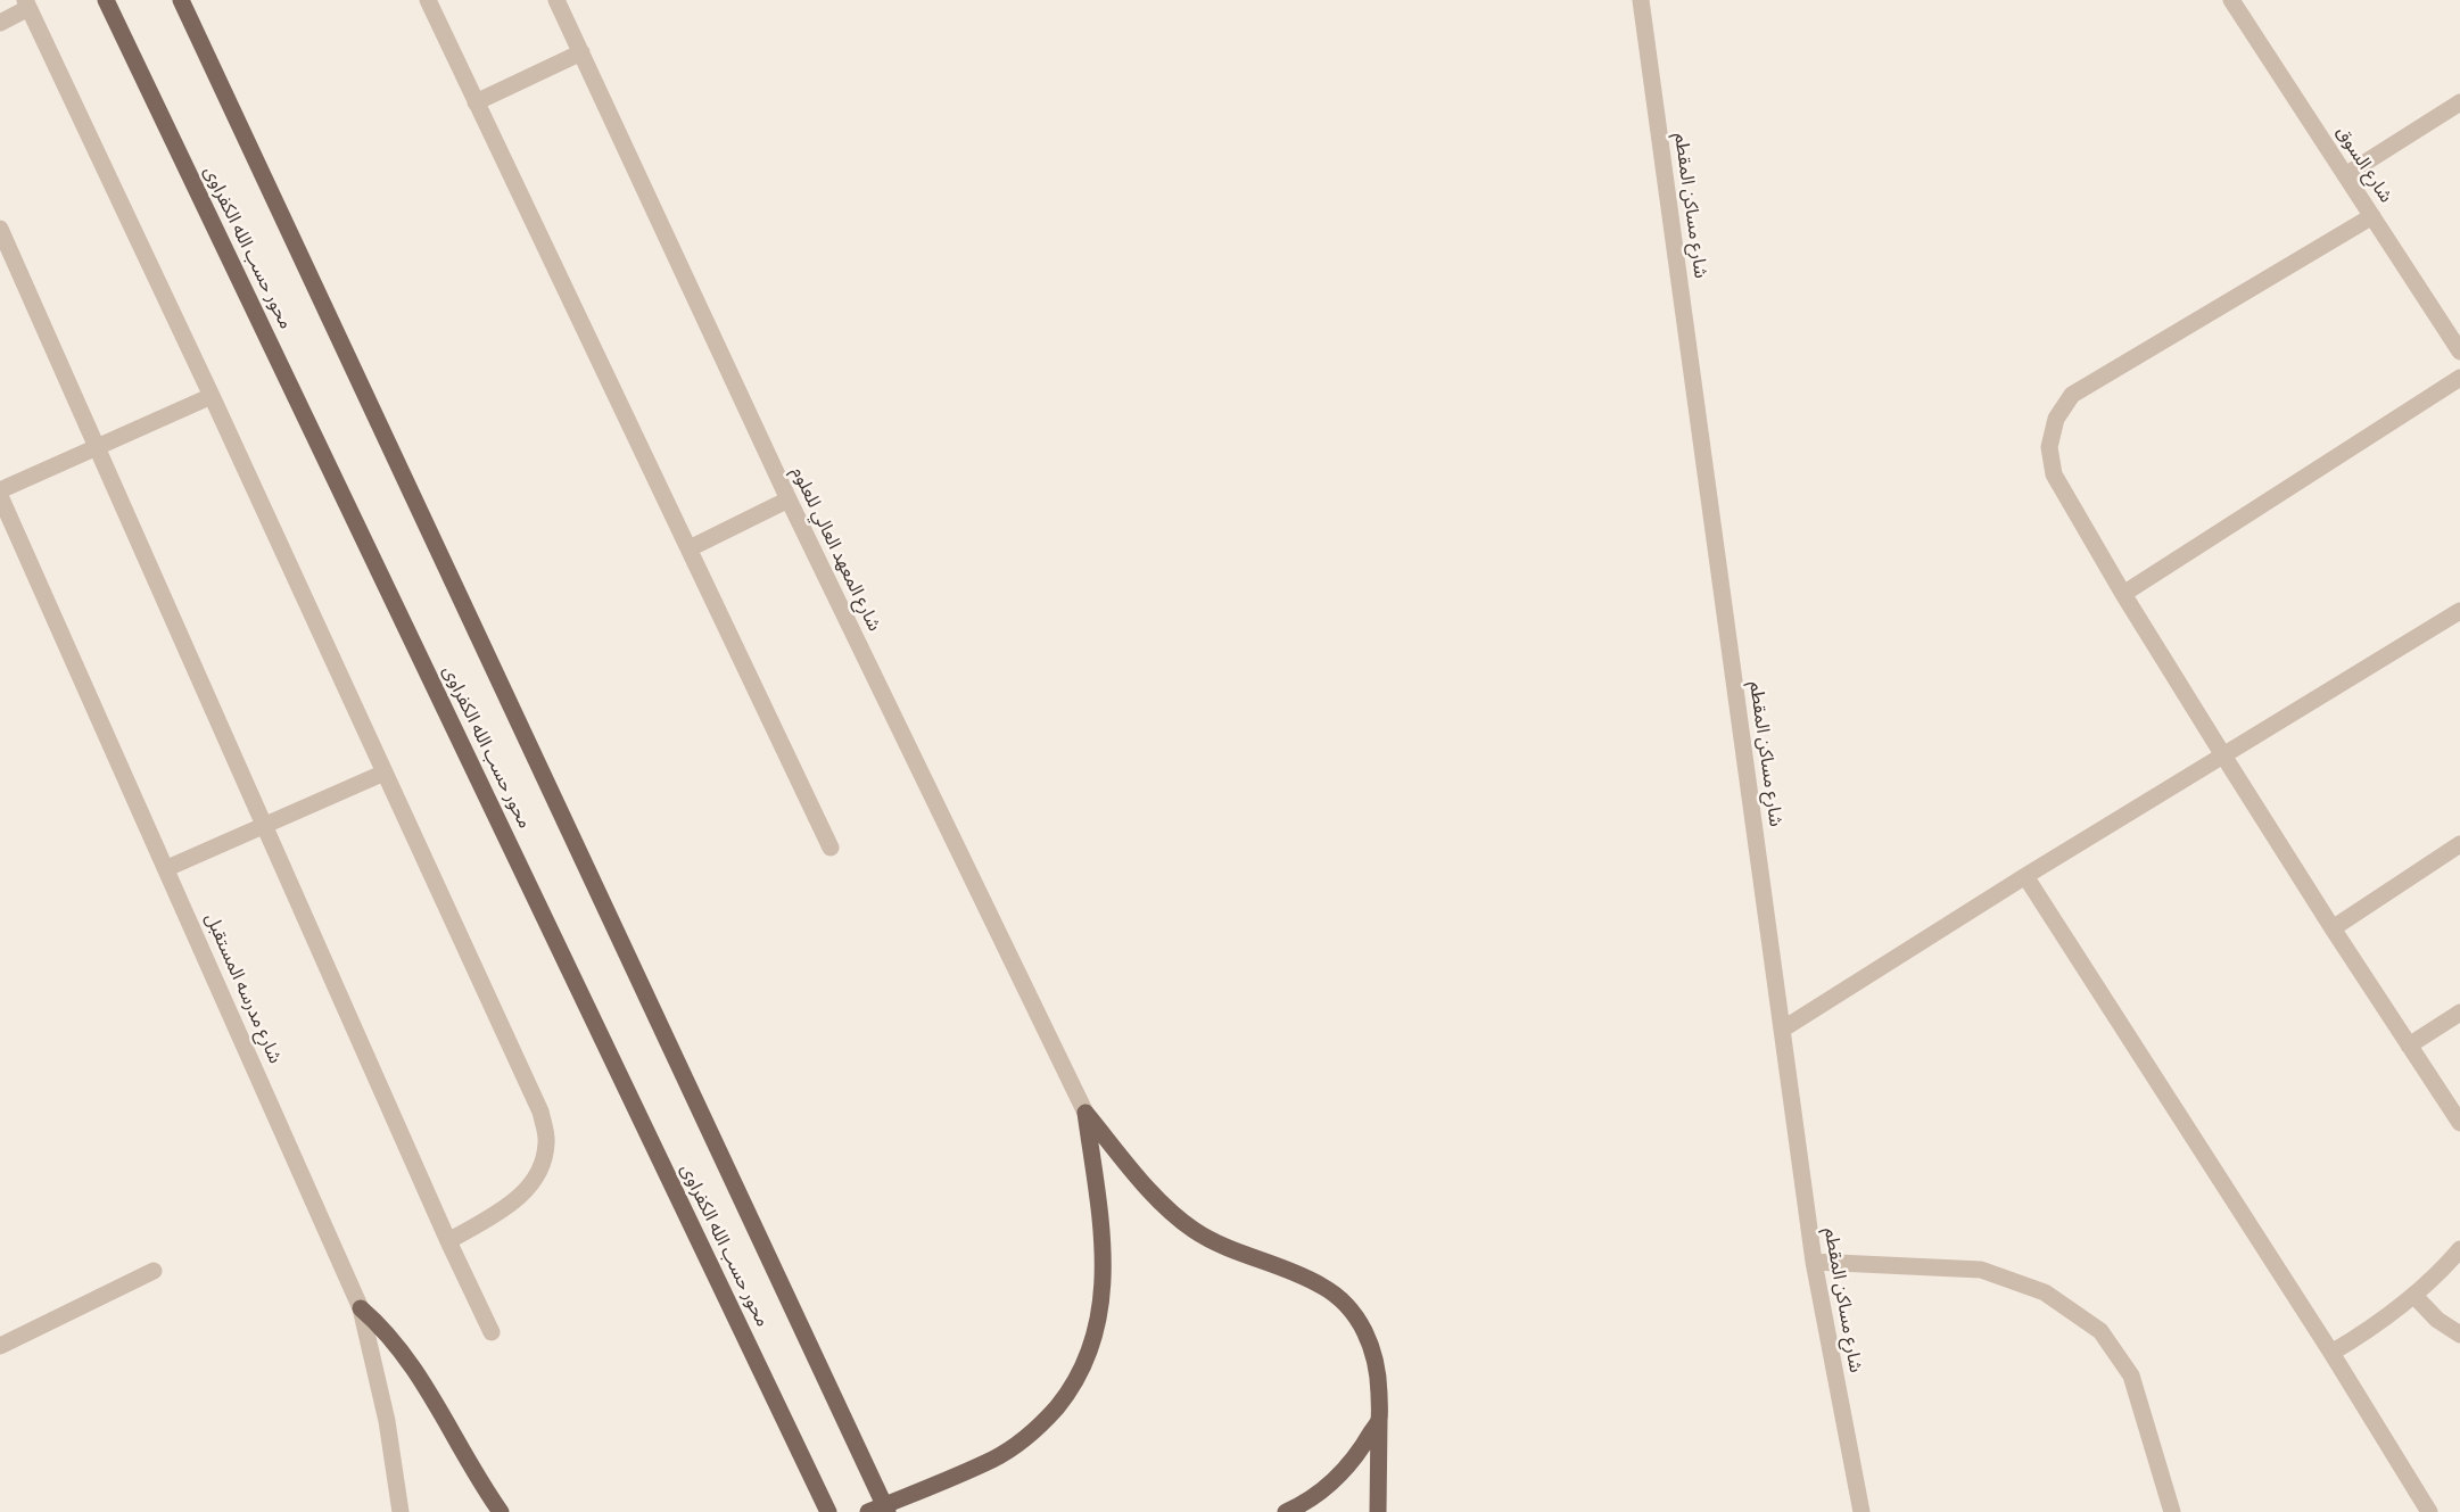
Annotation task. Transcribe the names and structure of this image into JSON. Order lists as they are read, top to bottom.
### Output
{
  "streets": {
    "main road": ["محور حسب الله الكفراوى"],
    "street": [
      "شارع السوق",
      "شارع مساكن المقطم",
      "شارع المعهد العالي للعلوم",
      "شارع مدرسه المستقبل"
    ]
  }
}
